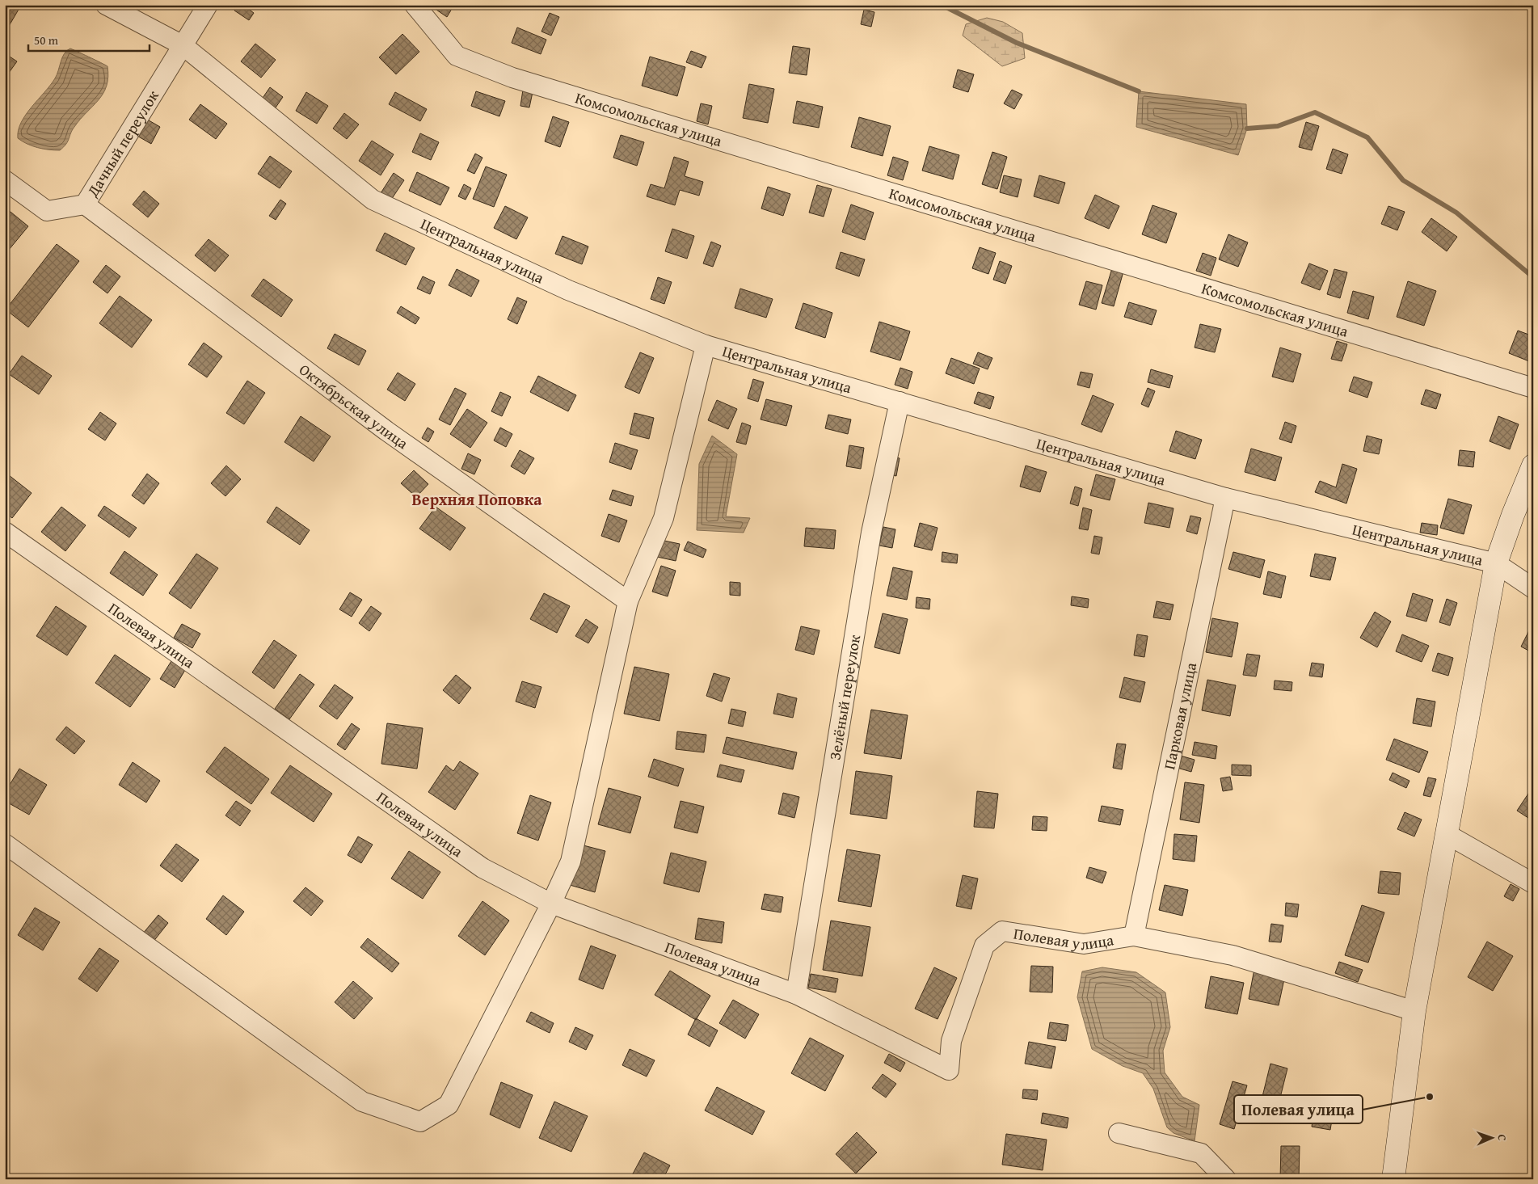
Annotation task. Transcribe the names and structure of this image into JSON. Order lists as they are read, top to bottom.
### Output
{
  "streets": {
    "street": [
      "Комсомольская улица",
      "Дачный переулок",
      "Центральная улица",
      "Октябрьская улица",
      "Полевая улица",
      "Зелёный переулок",
      "Парковая улица"
    ]
  },
  "crossings": [
    ["Дачный переулок", "Центральная улица"],
    ["Дачный переулок", "Октябрьская улица"],
    ["Центральная улица", "Зелёный переулок"],
    ["Центральная улица", "Парковая улица"],
    ["Полевая улица", "Зелёный переулок"],
    ["Полевая улица", "Парковая улица"]
  ],
  "districts": ["Верхняя Поповка"],
  "places": ["Полевая улица"],
  "scale_bar": "50 m",
  "north": "right"
}
